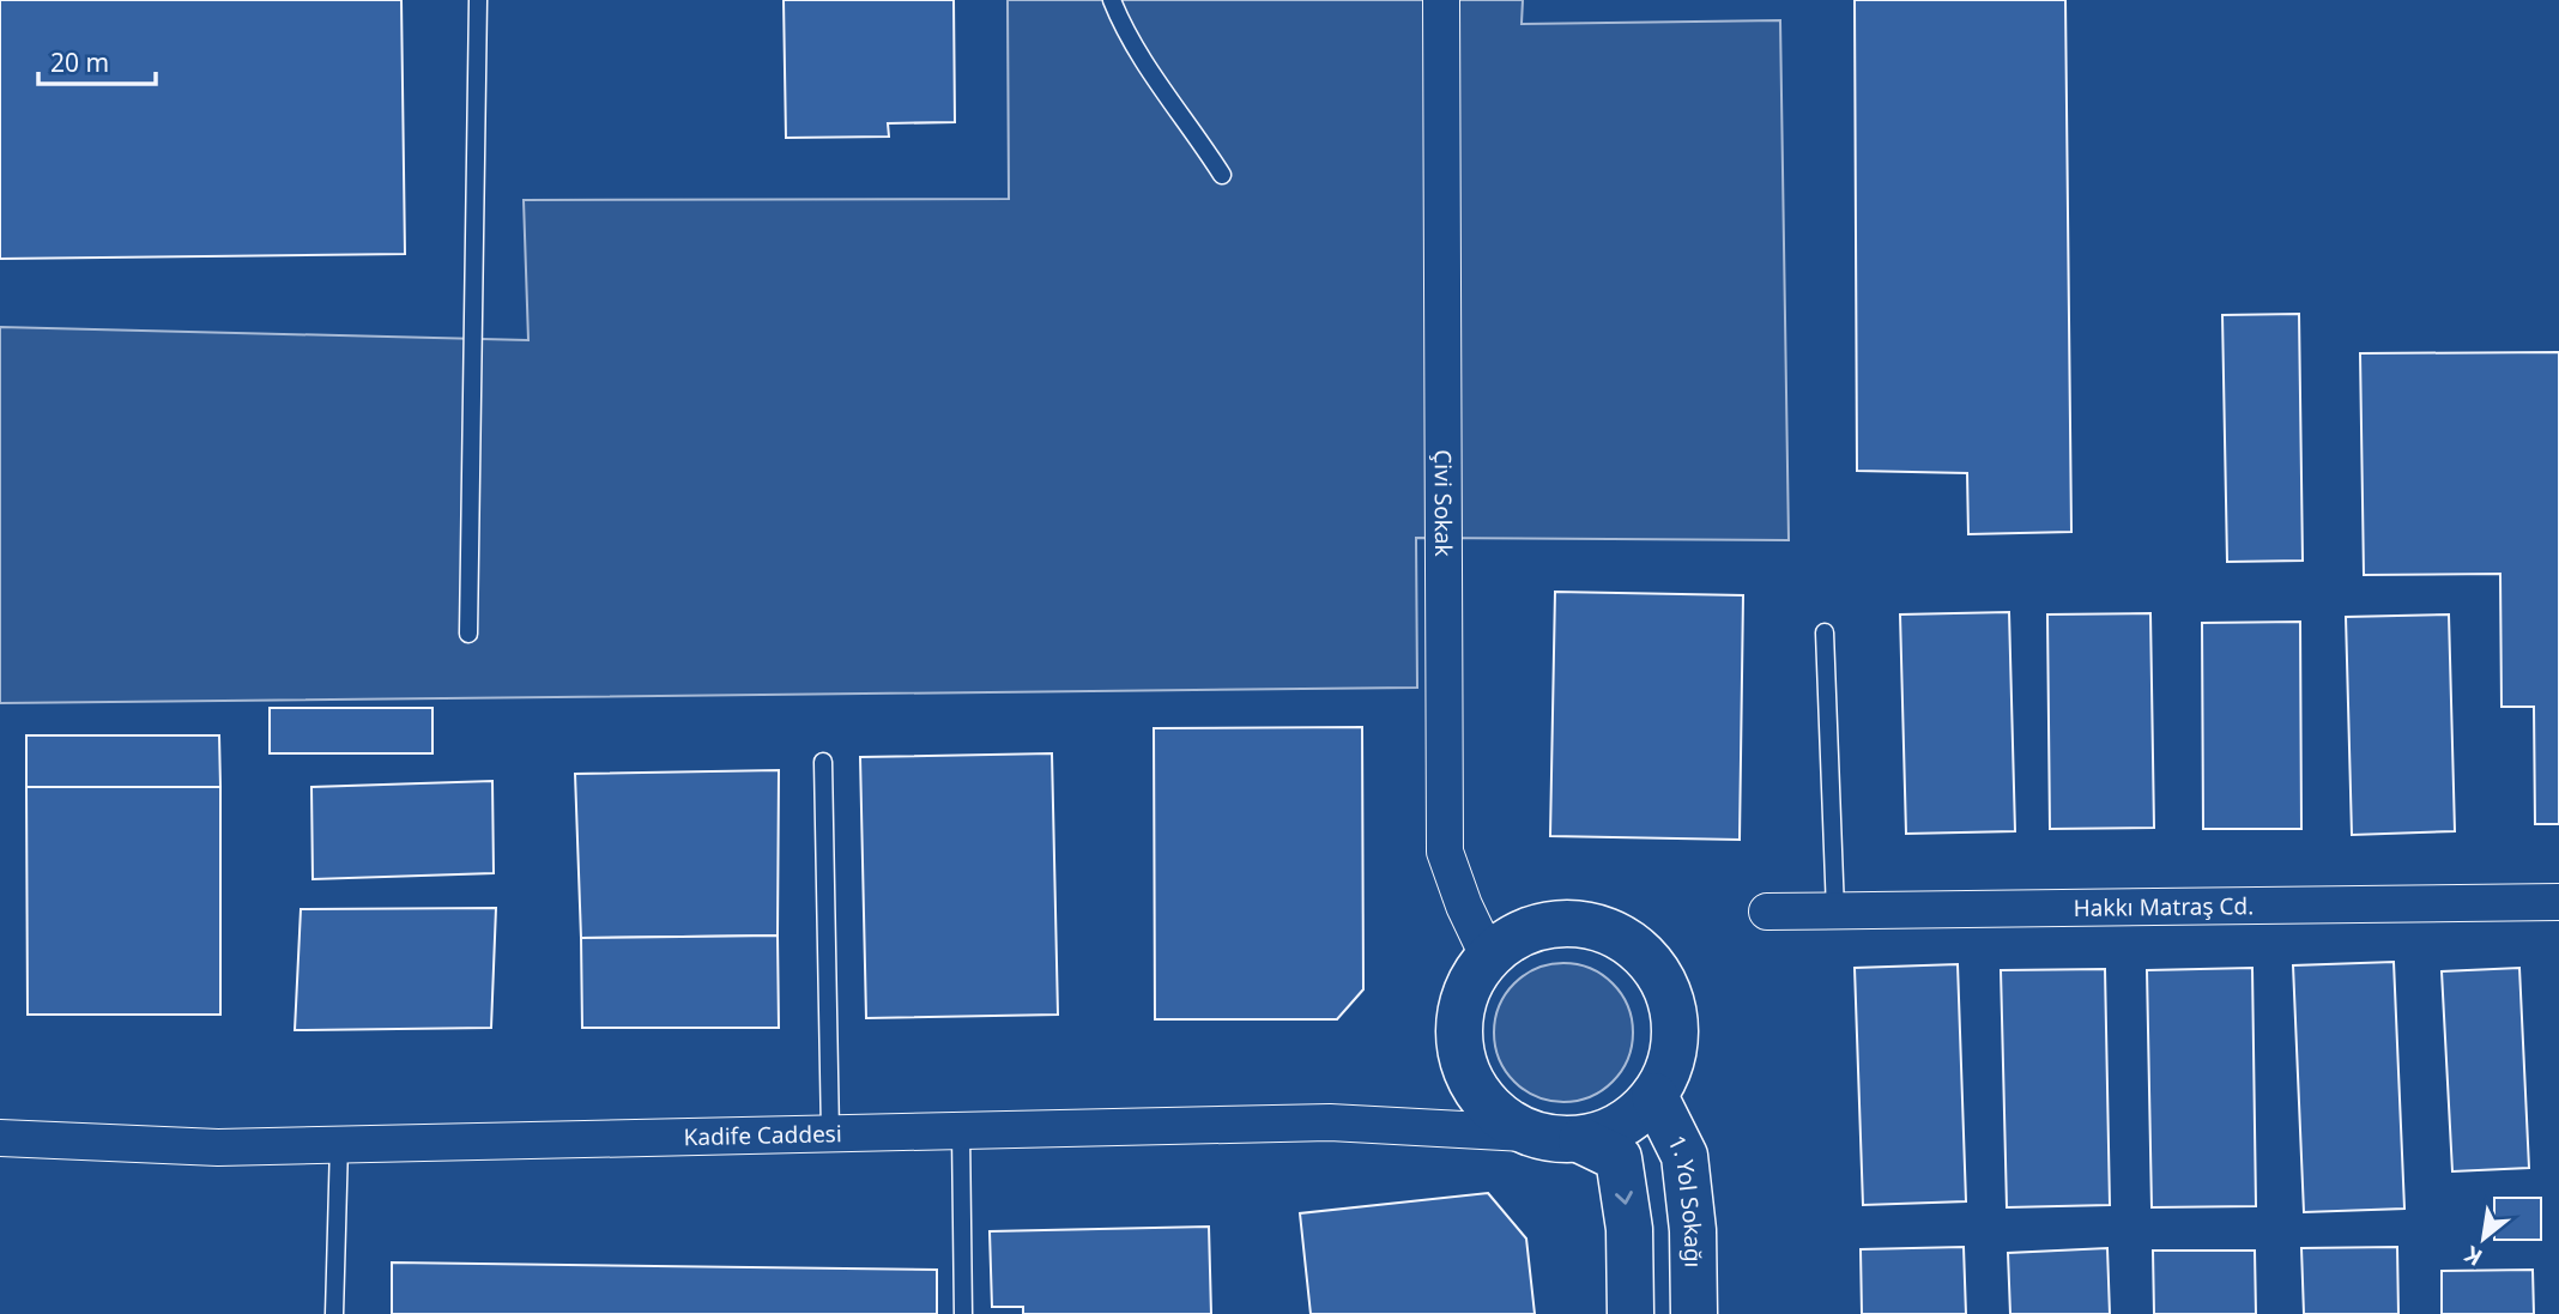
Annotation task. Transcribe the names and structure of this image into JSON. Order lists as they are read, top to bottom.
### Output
{
  "streets": {
    "street": [
      "Çivi Sokak",
      "Hakkı Matraş Cd.",
      "Kadife Caddesi",
      "1. Yol Sokağı"
    ]
  },
  "crossings": [
    ["Çivi Sokak", "Kadife Caddesi"],
    ["Çivi Sokak", "1. Yol Sokağı"],
    ["Kadife Caddesi", "1. Yol Sokağı"]
  ],
  "scale_bar": "20 m",
  "north": "bottom left"
}
